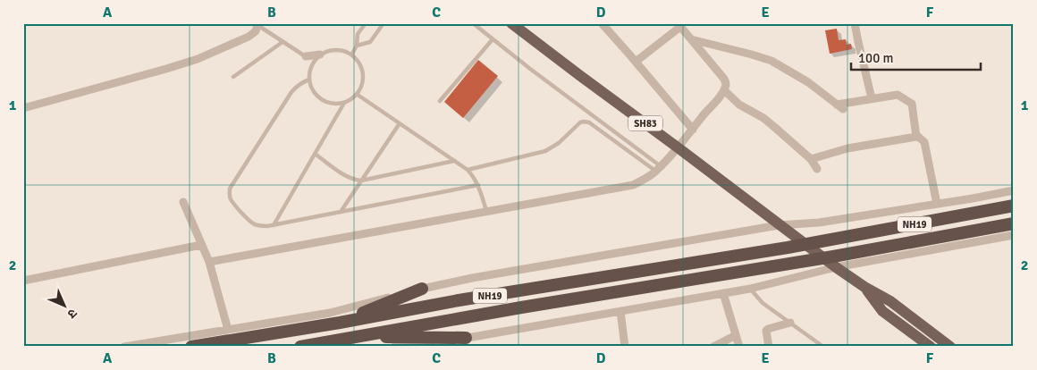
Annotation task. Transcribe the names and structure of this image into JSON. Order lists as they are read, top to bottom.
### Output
{
  "streets": {
    "highway": ["NH19"],
    "main road": ["SH83"]
  },
  "crossings": [
    ["SH83", "NH19"]
  ],
  "scale_bar": "100 m",
  "north": "bottom right",
  "grid": {
    "columns": [
      "A",
      "B",
      "C",
      "D",
      "E",
      "F"
    ],
    "rows": ["1", "2"]
  }
}
